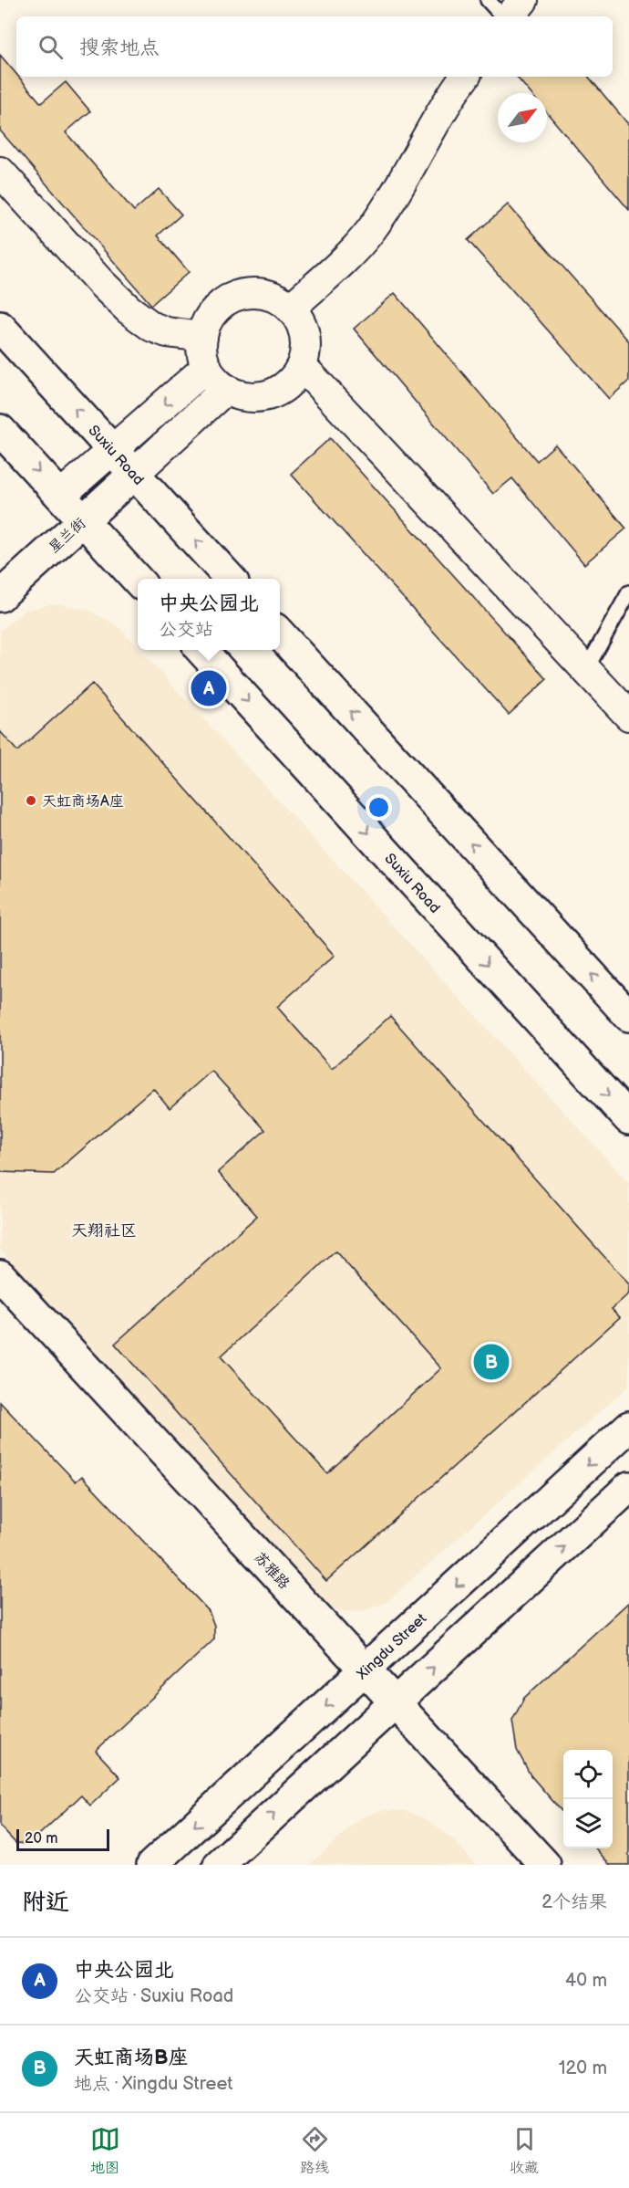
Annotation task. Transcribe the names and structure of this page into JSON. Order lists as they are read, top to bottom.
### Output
{
  "streets": {
    "main road": [
      "Suxiu Road",
      "星兰街",
      "苏雅路",
      "Xingdu Street"
    ]
  },
  "crossings": [
    ["Suxiu Road", "星兰街"],
    ["苏雅路", "Xingdu Street"]
  ],
  "districts": ["天翔社区"],
  "places": ["天虹商场A座"],
  "scale_bar": "20 m",
  "north": "top right",
  "page": {
    "search": "搜索地点",
    "popup": ["中央公园北", "公交站"],
    "pins": ["A", "B"],
    "scale": "20 m",
    "heading": ["附近", "2个结果"],
    "list": [
      {
        "mark": "A",
        "name": "中央公园北",
        "note": "公交站 · Suxiu Road",
        "value": "40 m"
      },
      {
        "mark": "B",
        "name": "天虹商场B座",
        "note": "地点 · Xingdu Street",
        "value": "120 m"
      }
    ],
    "nav": ["地图", "路线", "收藏"]
  }
}
